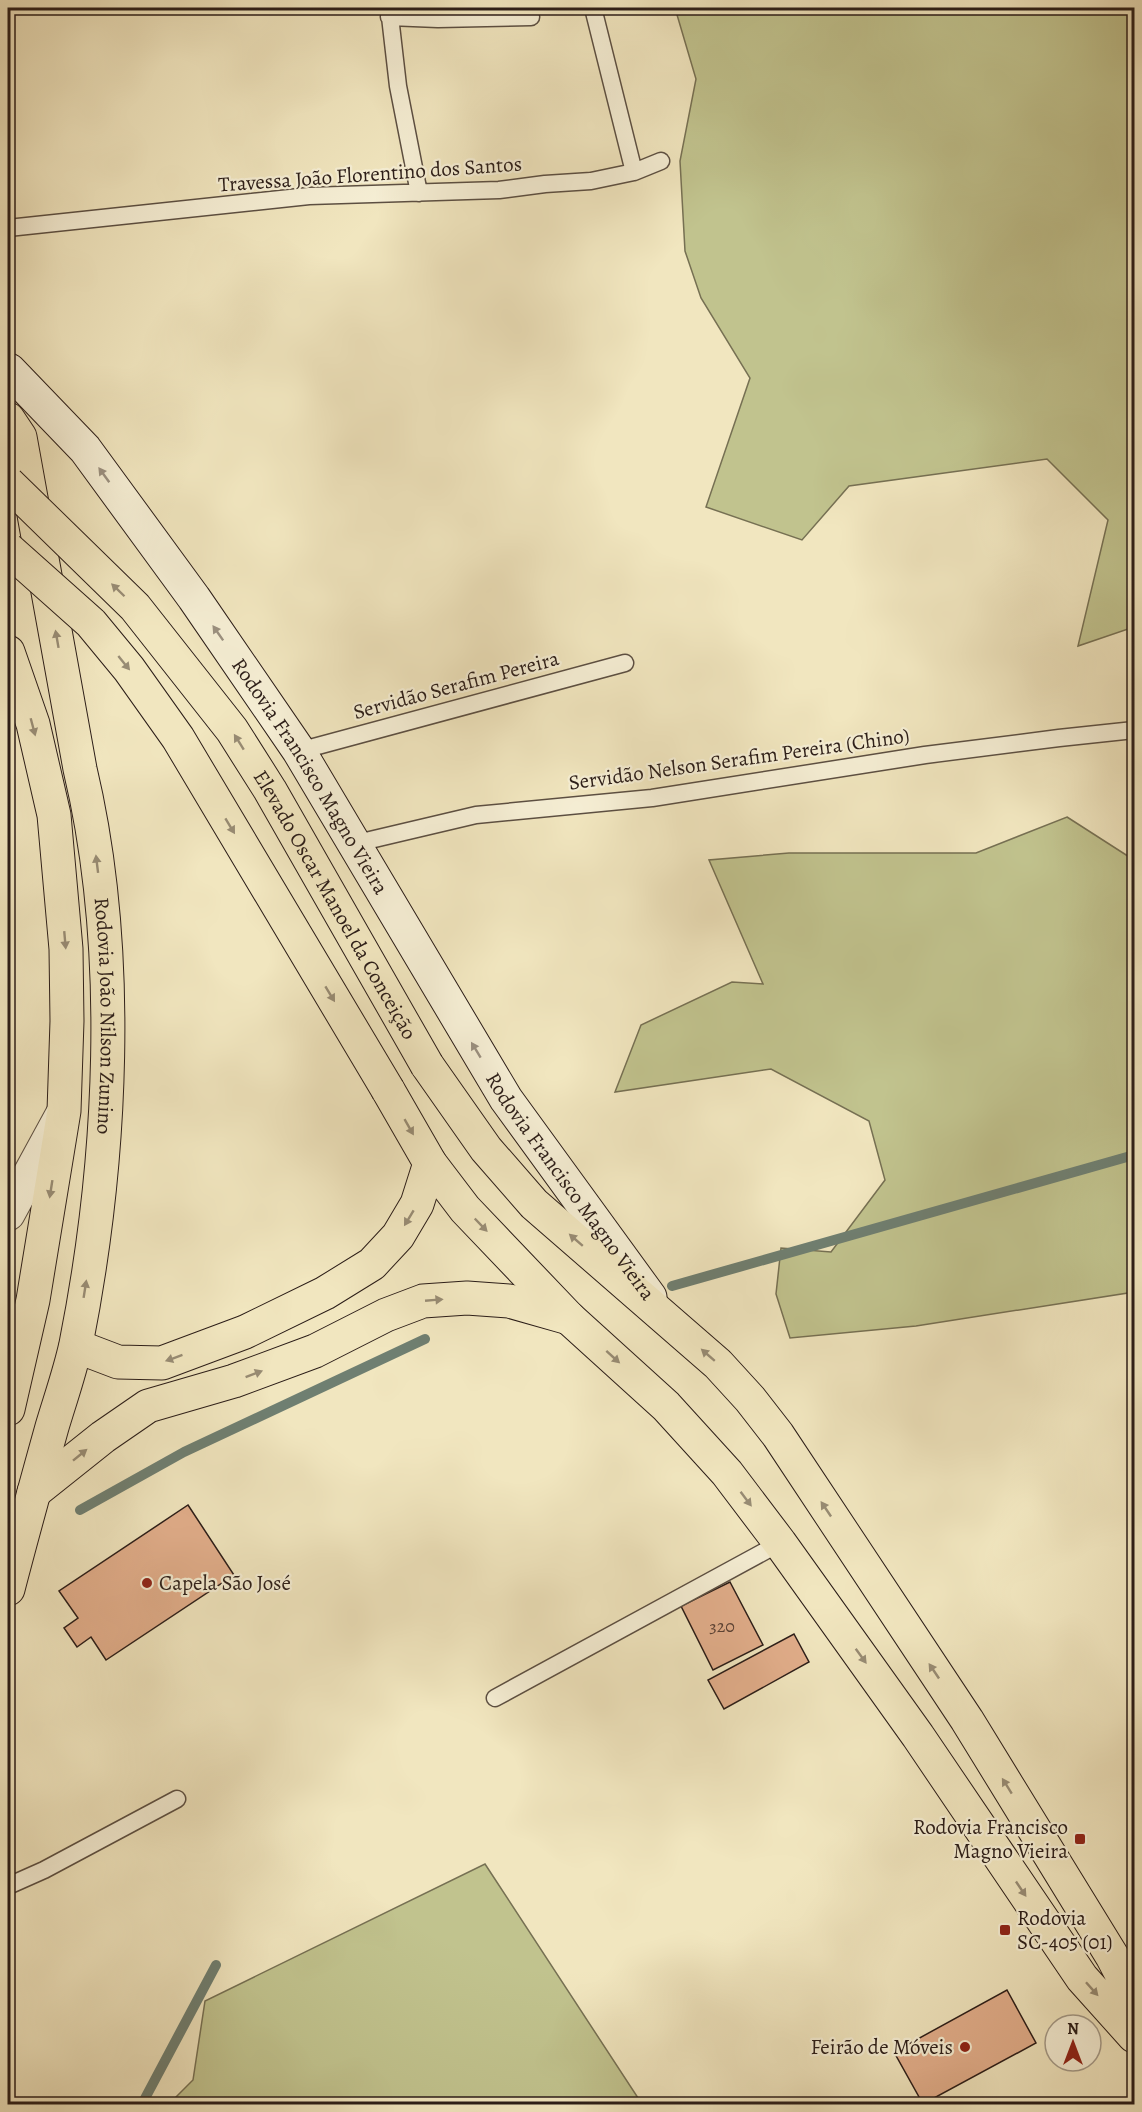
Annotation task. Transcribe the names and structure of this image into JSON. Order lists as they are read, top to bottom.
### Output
{
  "streets": {
    "main road": ["Rodovia Francisco Magno Vieira", "Elevado Oscar Manoel da Conceição", "Rodovia João Nilson Zunino"],
    "lane": ["Travessa João Florentino dos Santos", "Servidão Serafim Pereira", "Servidão Nelson Serafim Pereira (Chino)"]
  },
  "crossings": [
    ["Servidão Serafim Pereira", "Rodovia Francisco Magno Vieira"],
    ["Servidão Nelson Serafim Pereira (Chino)", "Rodovia Francisco Magno Vieira"],
    ["Rodovia Francisco Magno Vieira", "Elevado Oscar Manoel da Conceição"]
  ],
  "places": {
    "other": ["Capela São José", "Feirão de Móveis"],
    "transit": ["Rodovia Francisco Magno Vieira", "Rodovia SC-405 (01)"]
  },
  "house_numbers": ["320"],
  "north": "top"
}
